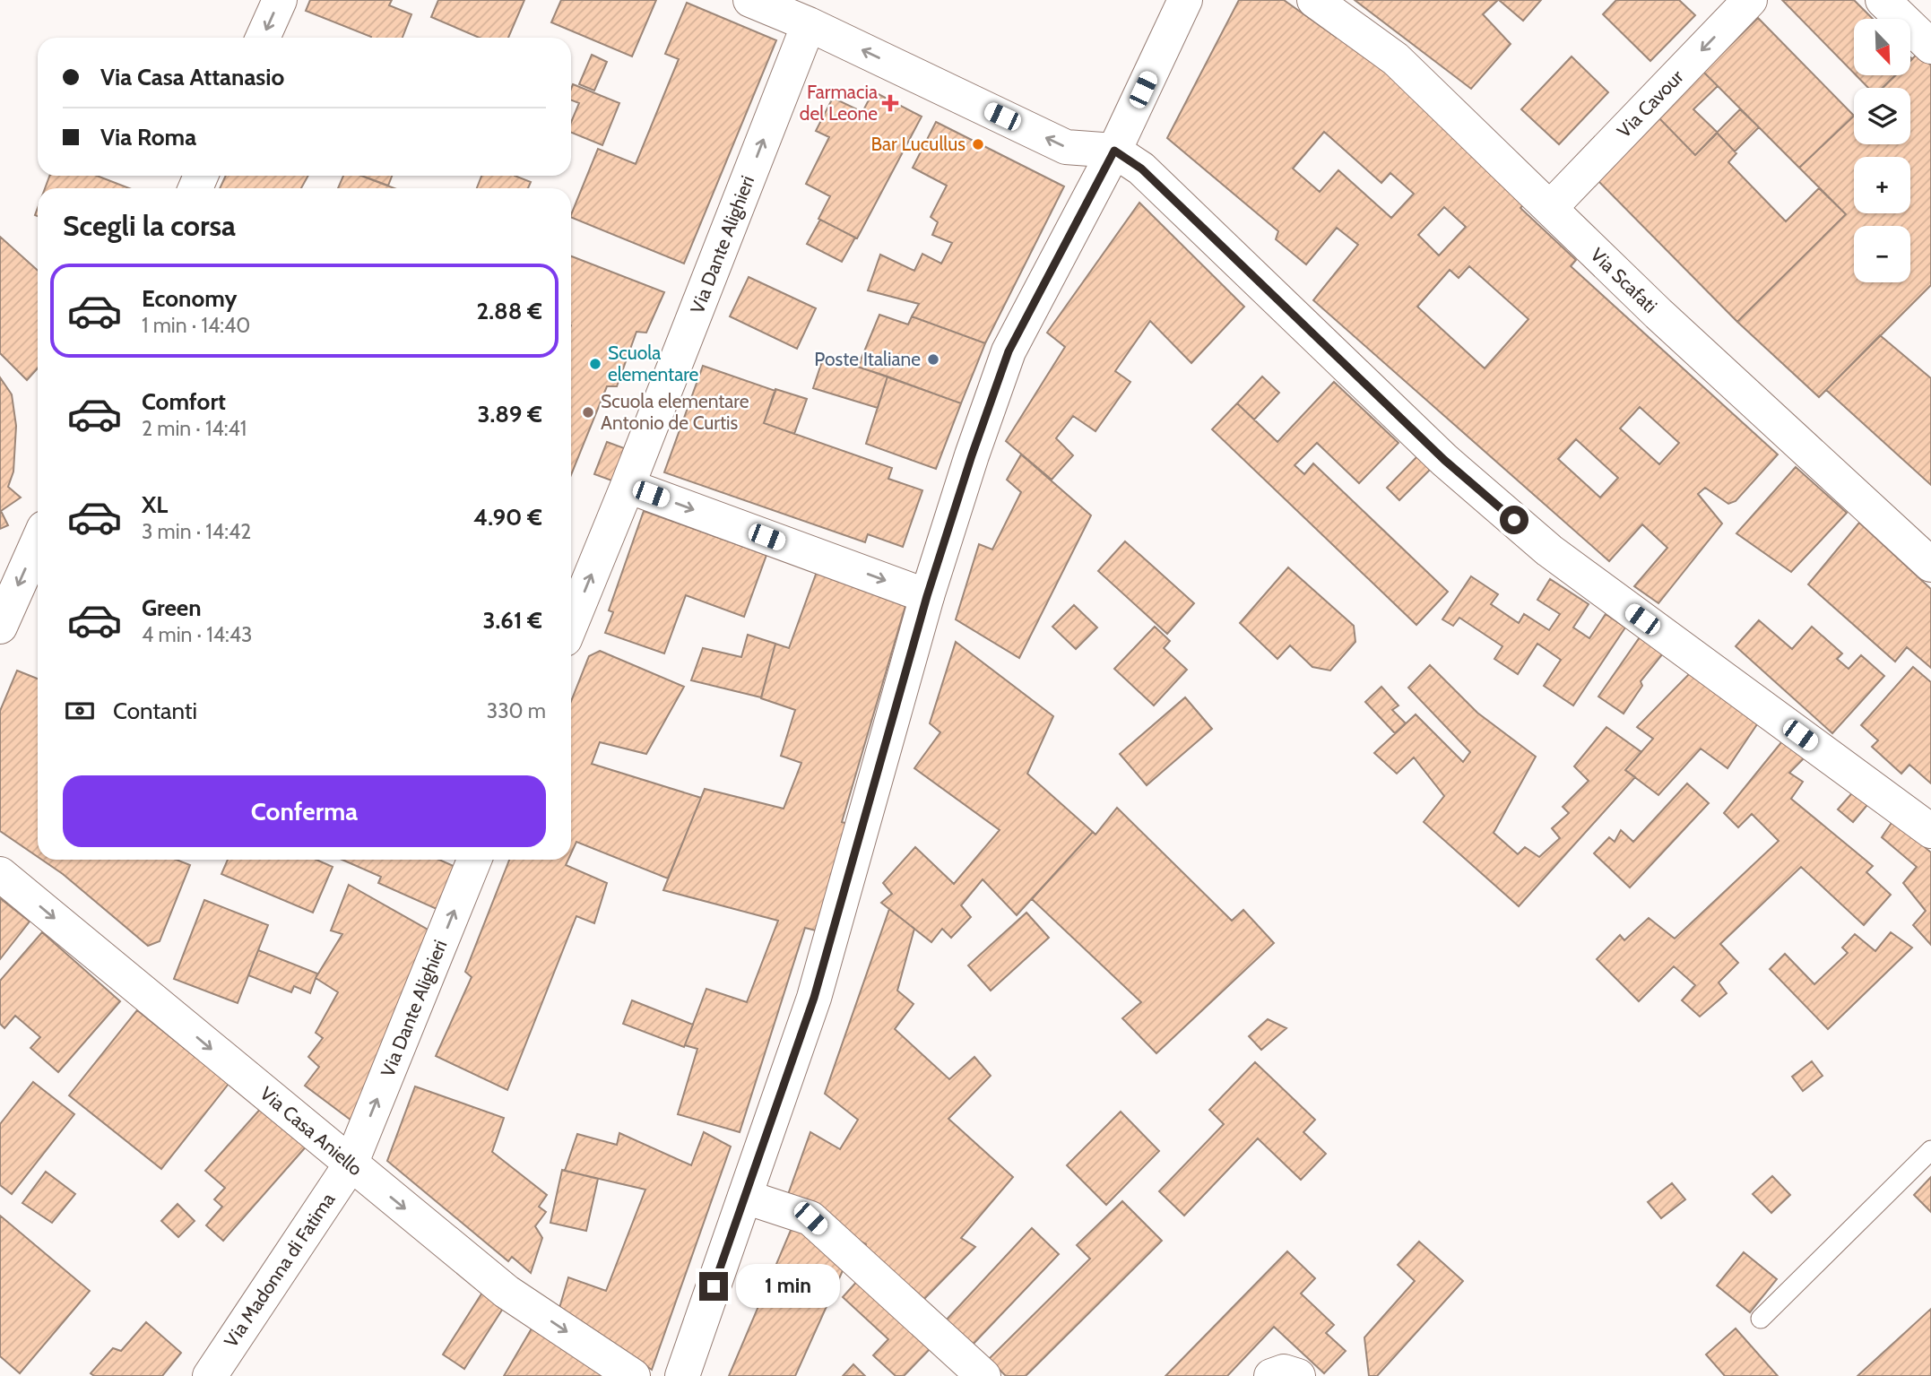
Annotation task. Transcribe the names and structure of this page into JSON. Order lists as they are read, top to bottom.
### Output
{
  "streets": {
    "street": [
      "Via Cavour",
      "Via Dante Alighieri",
      "Via Scafati",
      "Via Casa Aniello",
      "Via Madonna di Fatima"
    ]
  },
  "crossings": [
    ["Via Cavour", "Via Scafati"],
    ["Via Dante Alighieri", "Via Casa Aniello"],
    ["Via Dante Alighieri", "Via Madonna di Fatima"],
    ["Via Casa Aniello", "Via Madonna di Fatima"]
  ],
  "one_way": ["Via Cavour", "Via Dante Alighieri", "Via Casa Aniello"],
  "places": {
    "health": ["Farmacia del Leone"],
    "other": [
      "Bar Lucullus",
      "Poste Italiane",
      "Scuola elementare",
      "Scuola elementare Antonio de Curtis"
    ]
  },
  "north": "bottom right",
  "page": {
    "map_buttons": ["+", "−"],
    "banner": ["Via Casa Attanasio", "Via Roma"],
    "heading": "Scegli la corsa",
    "list": [
      {
        "name": "Economy",
        "note": "1 min · 14:40",
        "value": "2.88 €"
      },
      {
        "name": "Comfort",
        "note": "2 min · 14:41",
        "value": "3.89 €"
      },
      {
        "name": "XL",
        "note": "3 min · 14:42",
        "value": "4.90 €"
      },
      {
        "name": "Green",
        "note": "4 min · 14:43",
        "value": "3.61 €"
      }
    ],
    "pay": ["Contanti", "330 m"],
    "buttons": "Conferma",
    "bubble": "1 min"
  }
}
